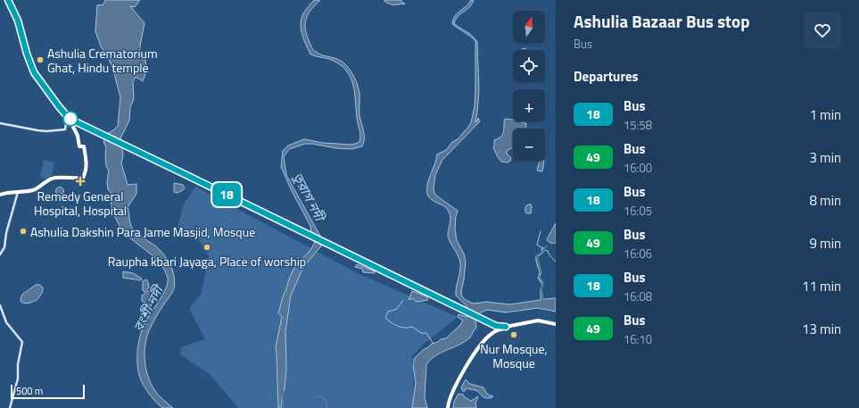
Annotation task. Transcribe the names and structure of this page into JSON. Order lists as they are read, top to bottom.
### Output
{
  "water": ["তুরাগ নদী", "বংশী নদী"],
  "places": {
    "other": [
      "Ashulia Crematorium Ghat, Hindu temple",
      "Ashulia Dakshin Para Jame Masjid, Mosque",
      "Raupha kbari Jayaga, Place of worship",
      "Nur Mosque, Mosque"
    ],
    "health": ["Remedy General Hospital, Hospital"]
  },
  "lines": ["bus line 18"],
  "scale_bar": "500 m",
  "north": "top",
  "page": {
    "on_map": "18",
    "heading": [
      ["Ashulia Bazaar Bus stop", "Bus"],
      "Departures"
    ],
    "map_buttons": ["+", "−"],
    "list": [
      {
        "mark": "18",
        "name": "Bus",
        "note": "15:58",
        "value": "1 min"
      },
      {
        "mark": "49",
        "name": "Bus",
        "note": "16:00",
        "value": "3 min"
      },
      {
        "mark": "18",
        "name": "Bus",
        "note": "16:05",
        "value": "8 min"
      },
      {
        "mark": "49",
        "name": "Bus",
        "note": "16:06",
        "value": "9 min"
      },
      {
        "mark": "18",
        "name": "Bus",
        "note": "16:08",
        "value": "11 min"
      },
      {
        "mark": "49",
        "name": "Bus",
        "note": "16:10",
        "value": "13 min"
      }
    ],
    "scale": "500 m"
  }
}
